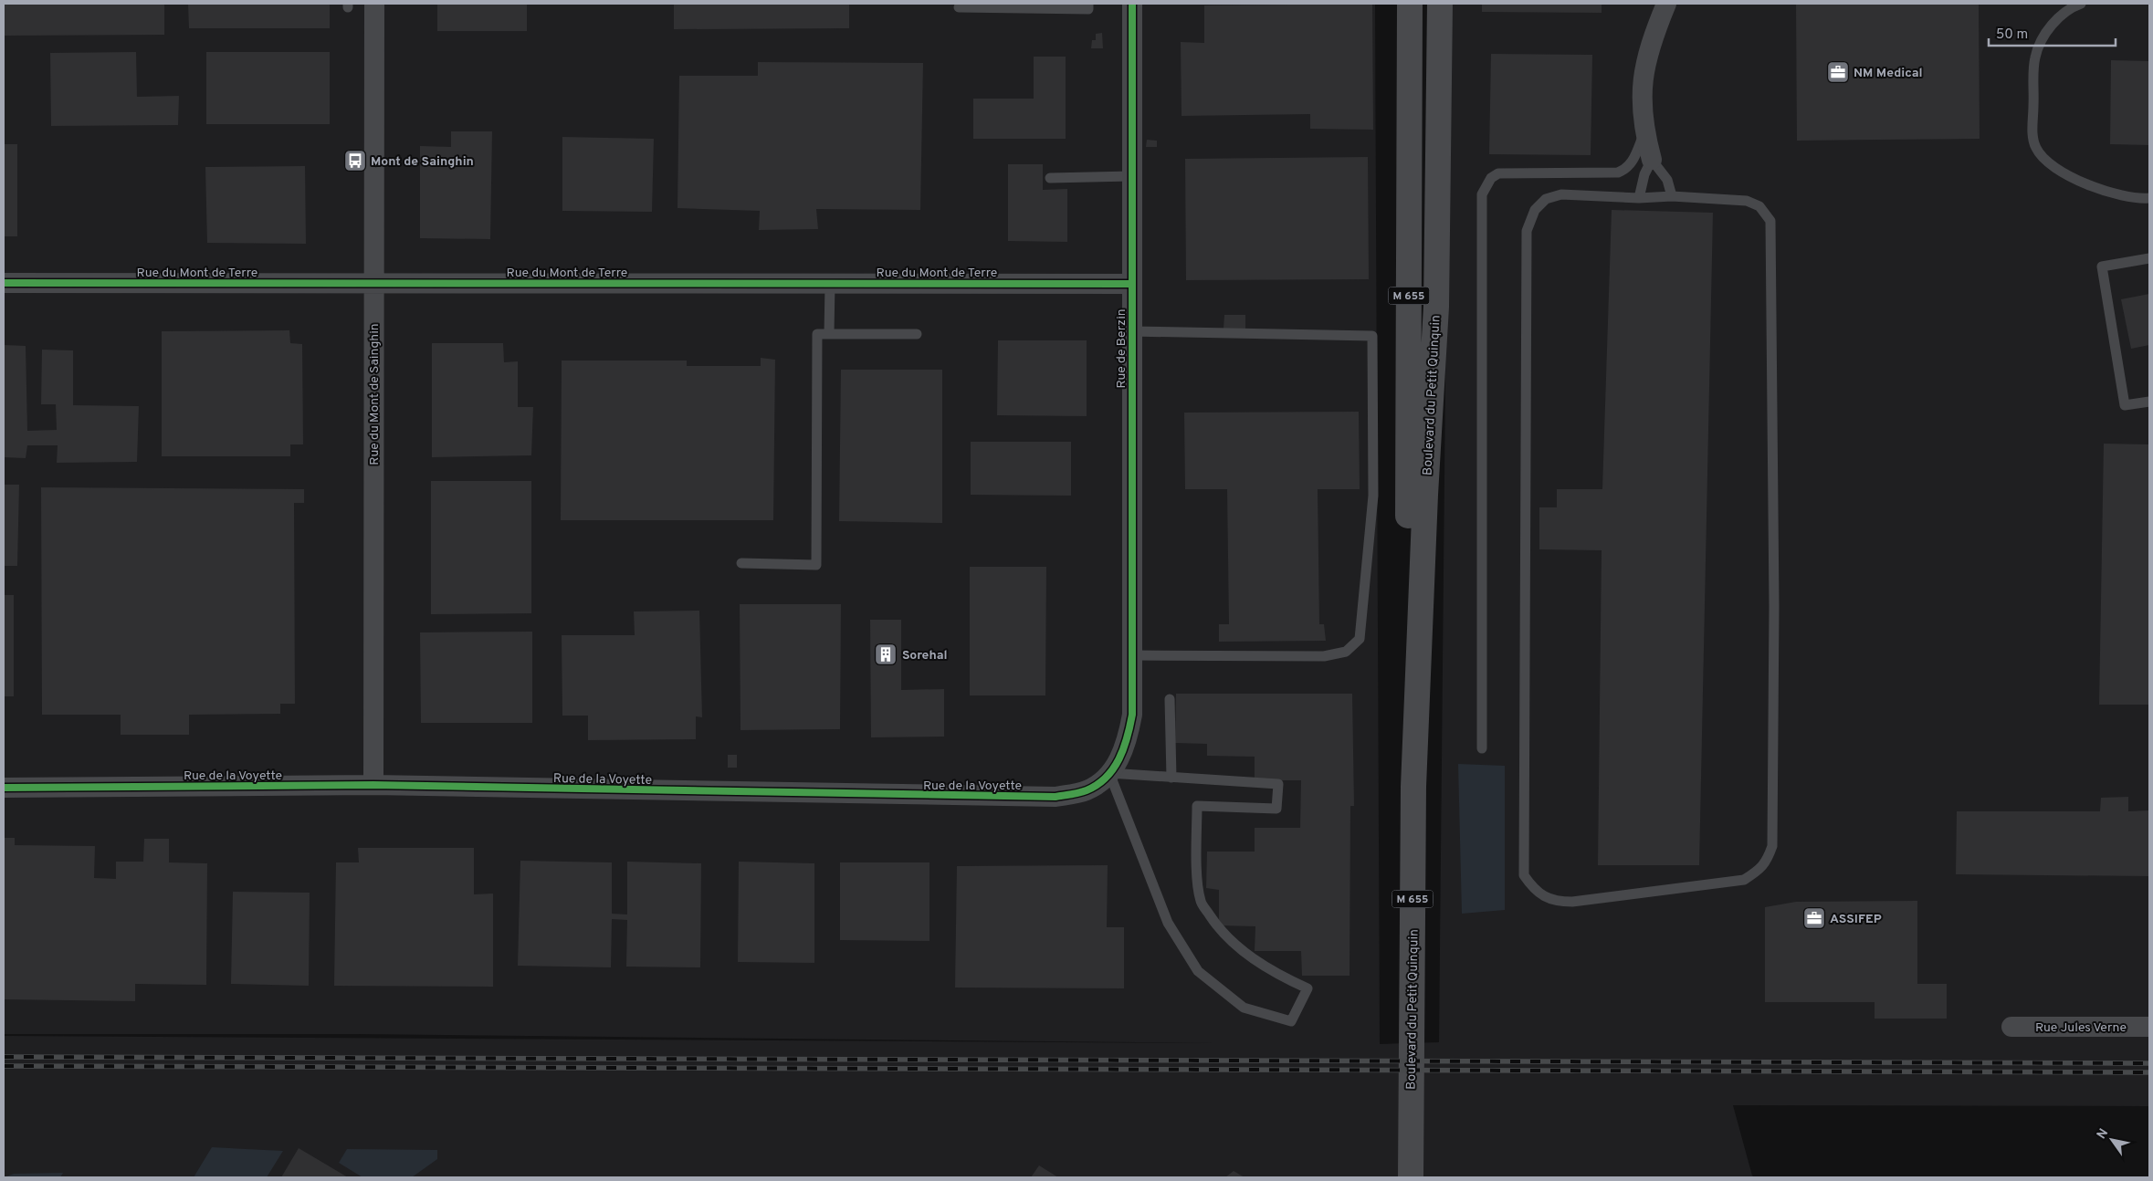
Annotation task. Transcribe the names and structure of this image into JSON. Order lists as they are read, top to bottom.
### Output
{
  "streets": {
    "main road": ["M 655", "Boulevard du Petit Quinquin"],
    "street": [
      "Rue du Mont de Terre",
      "Rue de Berzin",
      "Rue du Mont de Sainghin",
      "Rue de la Voyette",
      "Rue Jules Verne"
    ]
  },
  "crossings": [
    ["Rue du Mont de Terre", "Rue de Berzin"],
    ["Rue du Mont de Terre", "Rue du Mont de Sainghin"],
    ["Rue de Berzin", "Rue de la Voyette"],
    ["Rue du Mont de Sainghin", "Rue de la Voyette"]
  ],
  "places": {
    "office": ["NM Medical", "ASSIFEP"],
    "bus stop": ["Mont de Sainghin"],
    "building": ["Sorehal"]
  },
  "scale_bar": "50 m",
  "north": "top left"
}
